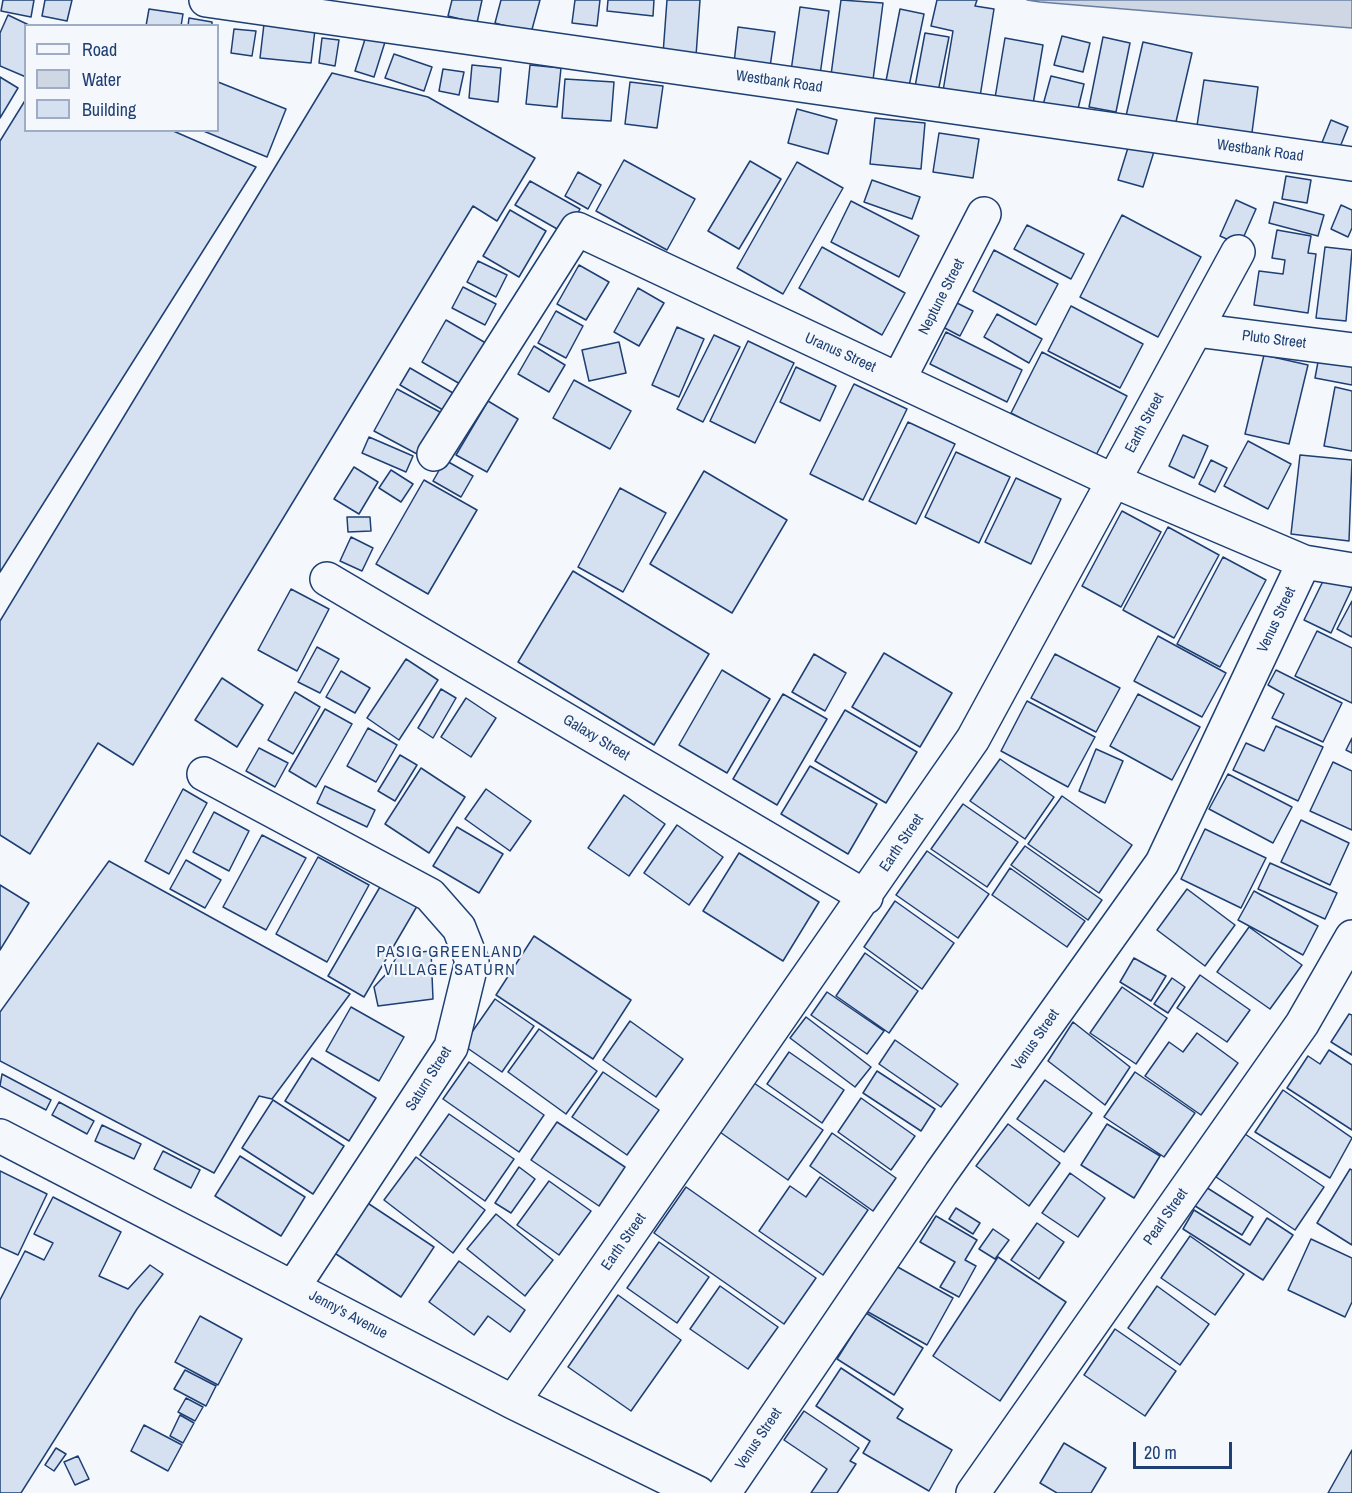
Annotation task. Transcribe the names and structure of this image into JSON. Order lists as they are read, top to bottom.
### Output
{
  "streets": {
    "street": [
      "Westbank Road",
      "Neptune Street",
      "Pluto Street",
      "Uranus Street",
      "Earth Street",
      "Venus Street",
      "Galaxy Street",
      "Saturn Street",
      "Pearl Street",
      "Jenny's Avenue"
    ]
  },
  "crossings": [
    ["Neptune Street", "Uranus Street"],
    ["Pluto Street", "Earth Street"],
    ["Uranus Street", "Earth Street"],
    ["Uranus Street", "Venus Street"],
    ["Earth Street", "Galaxy Street"],
    ["Earth Street", "Jenny's Avenue"],
    ["Saturn Street", "Jenny's Avenue"]
  ],
  "districts": ["PASIG GREENLAND VILLAGE SATURN"],
  "legend": ["Road", "Water", "Building"],
  "scale_bar": "20 m"
}
